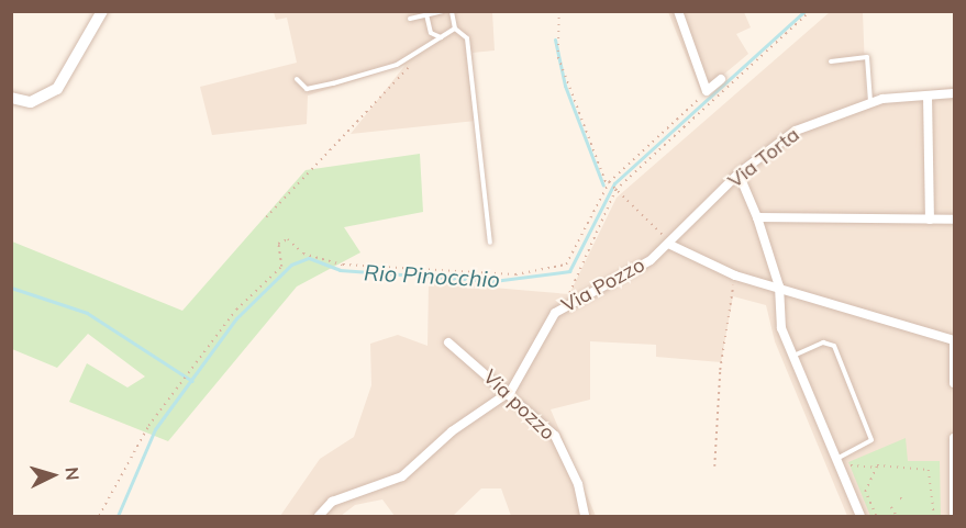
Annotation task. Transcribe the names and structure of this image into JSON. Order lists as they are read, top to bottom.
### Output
{
  "streets": {
    "street": ["Via Torta", "Via Pozzo", "Via pozzo"]
  },
  "crossings": [
    ["Via Torta", "Via Pozzo"],
    ["Via Pozzo", "Via pozzo"]
  ],
  "water": ["Rio Pinocchio"],
  "north": "right"
}
